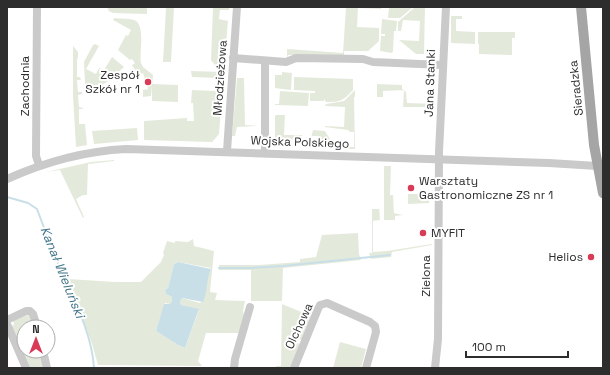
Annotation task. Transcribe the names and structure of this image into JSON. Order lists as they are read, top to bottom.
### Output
{
  "streets": {
    "main road": ["Sieradzka"],
    "street": [
      "Młodzieżowa",
      "Jana Stanki",
      "Zachodnia",
      "Wojska Polskiego",
      "Zielona",
      "Olchowa"
    ]
  },
  "crossings": [
    ["Młodzieżowa", "Wojska Polskiego"],
    ["Jana Stanki", "Wojska Polskiego"],
    ["Jana Stanki", "Zielona"],
    ["Zachodnia", "Wojska Polskiego"],
    ["Sieradzka", "Wojska Polskiego"],
    ["Wojska Polskiego", "Zielona"]
  ],
  "water": ["Kanał Wieluński"],
  "places": [
    "Zespół Szkół nr 1",
    "Warsztaty Gastronomiczne ZS nr 1",
    "MYFIT",
    "Helios"
  ],
  "scale_bar": "100 m",
  "north": "top"
}
